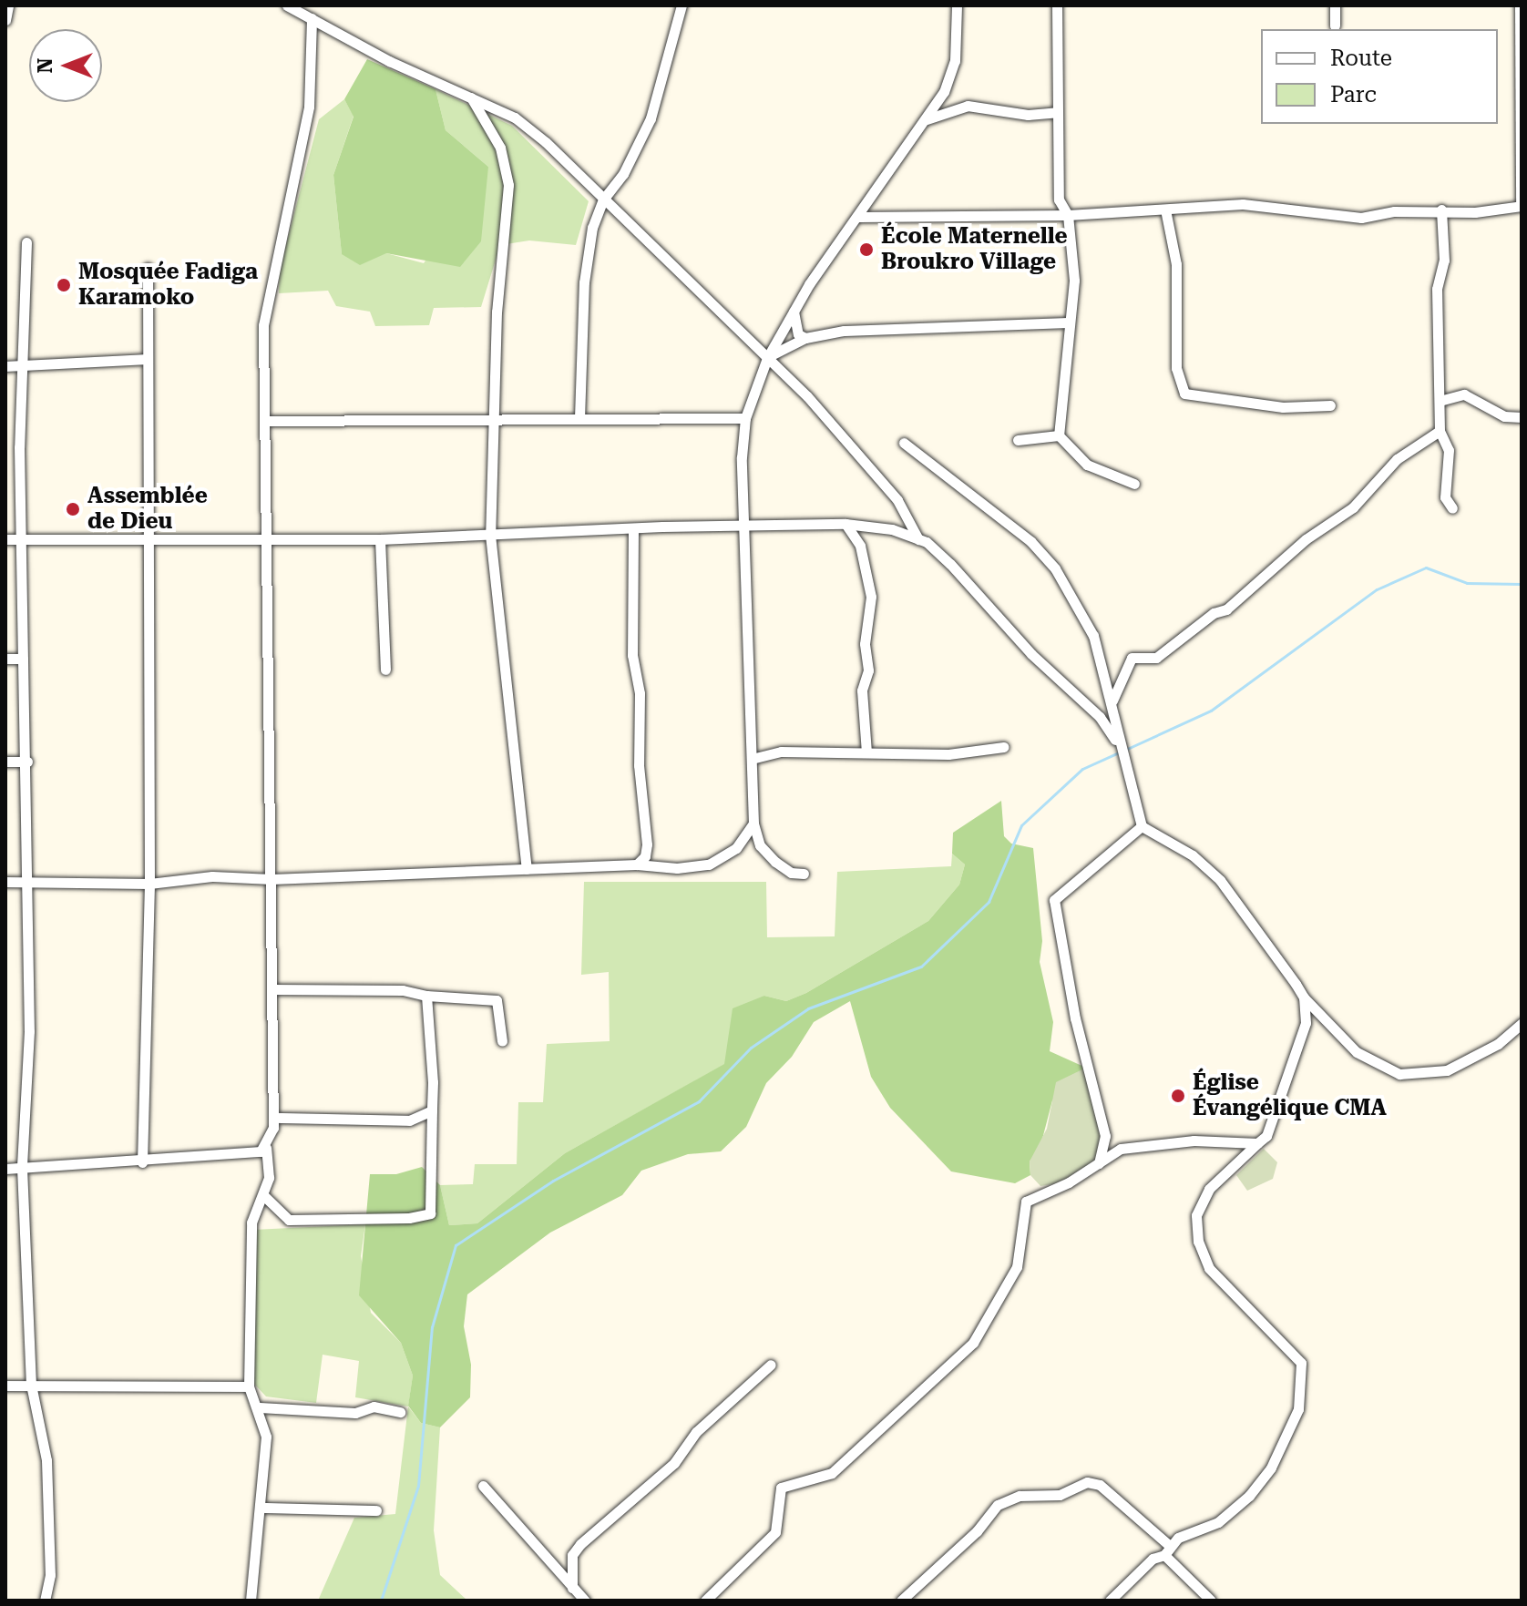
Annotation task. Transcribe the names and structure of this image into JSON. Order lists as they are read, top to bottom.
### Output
{
  "places": [
    "École Maternelle Broukro Village",
    "Mosquée Fadiga Karamoko",
    "Assemblée de Dieu",
    "Église Évangélique CMA"
  ],
  "legend": ["Route", "Parc"],
  "north": "left"
}
